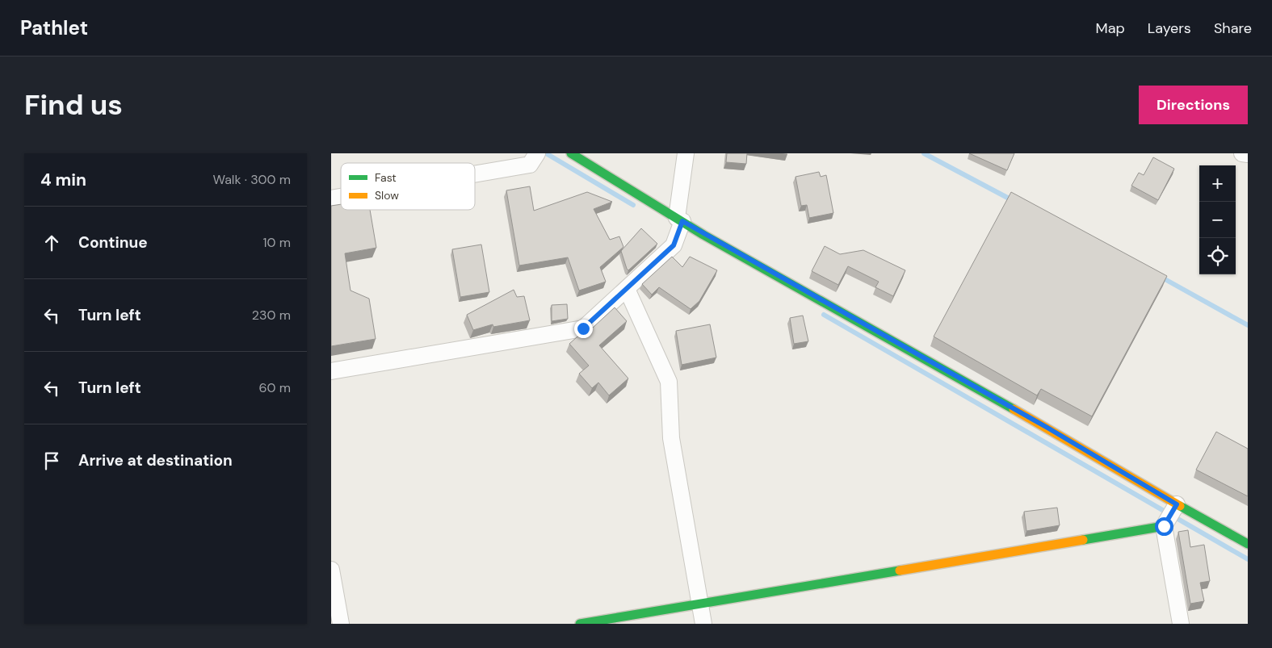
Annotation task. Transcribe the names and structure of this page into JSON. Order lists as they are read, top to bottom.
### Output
{
  "legend": ["Fast", "Slow"],
  "page": {
    "header": "Pathlet",
    "nav": ["Map", "Layers", "Share"],
    "buttons": "Directions",
    "title": "Find us",
    "heading": ["4 min", "Walk · 300 m"],
    "map_buttons": ["+", "−"],
    "list": [
      ["Continue", "10 m"],
      ["Turn left", "230 m"],
      ["Turn left", "60 m"],
      "Arrive at destination"
    ]
  }
}
